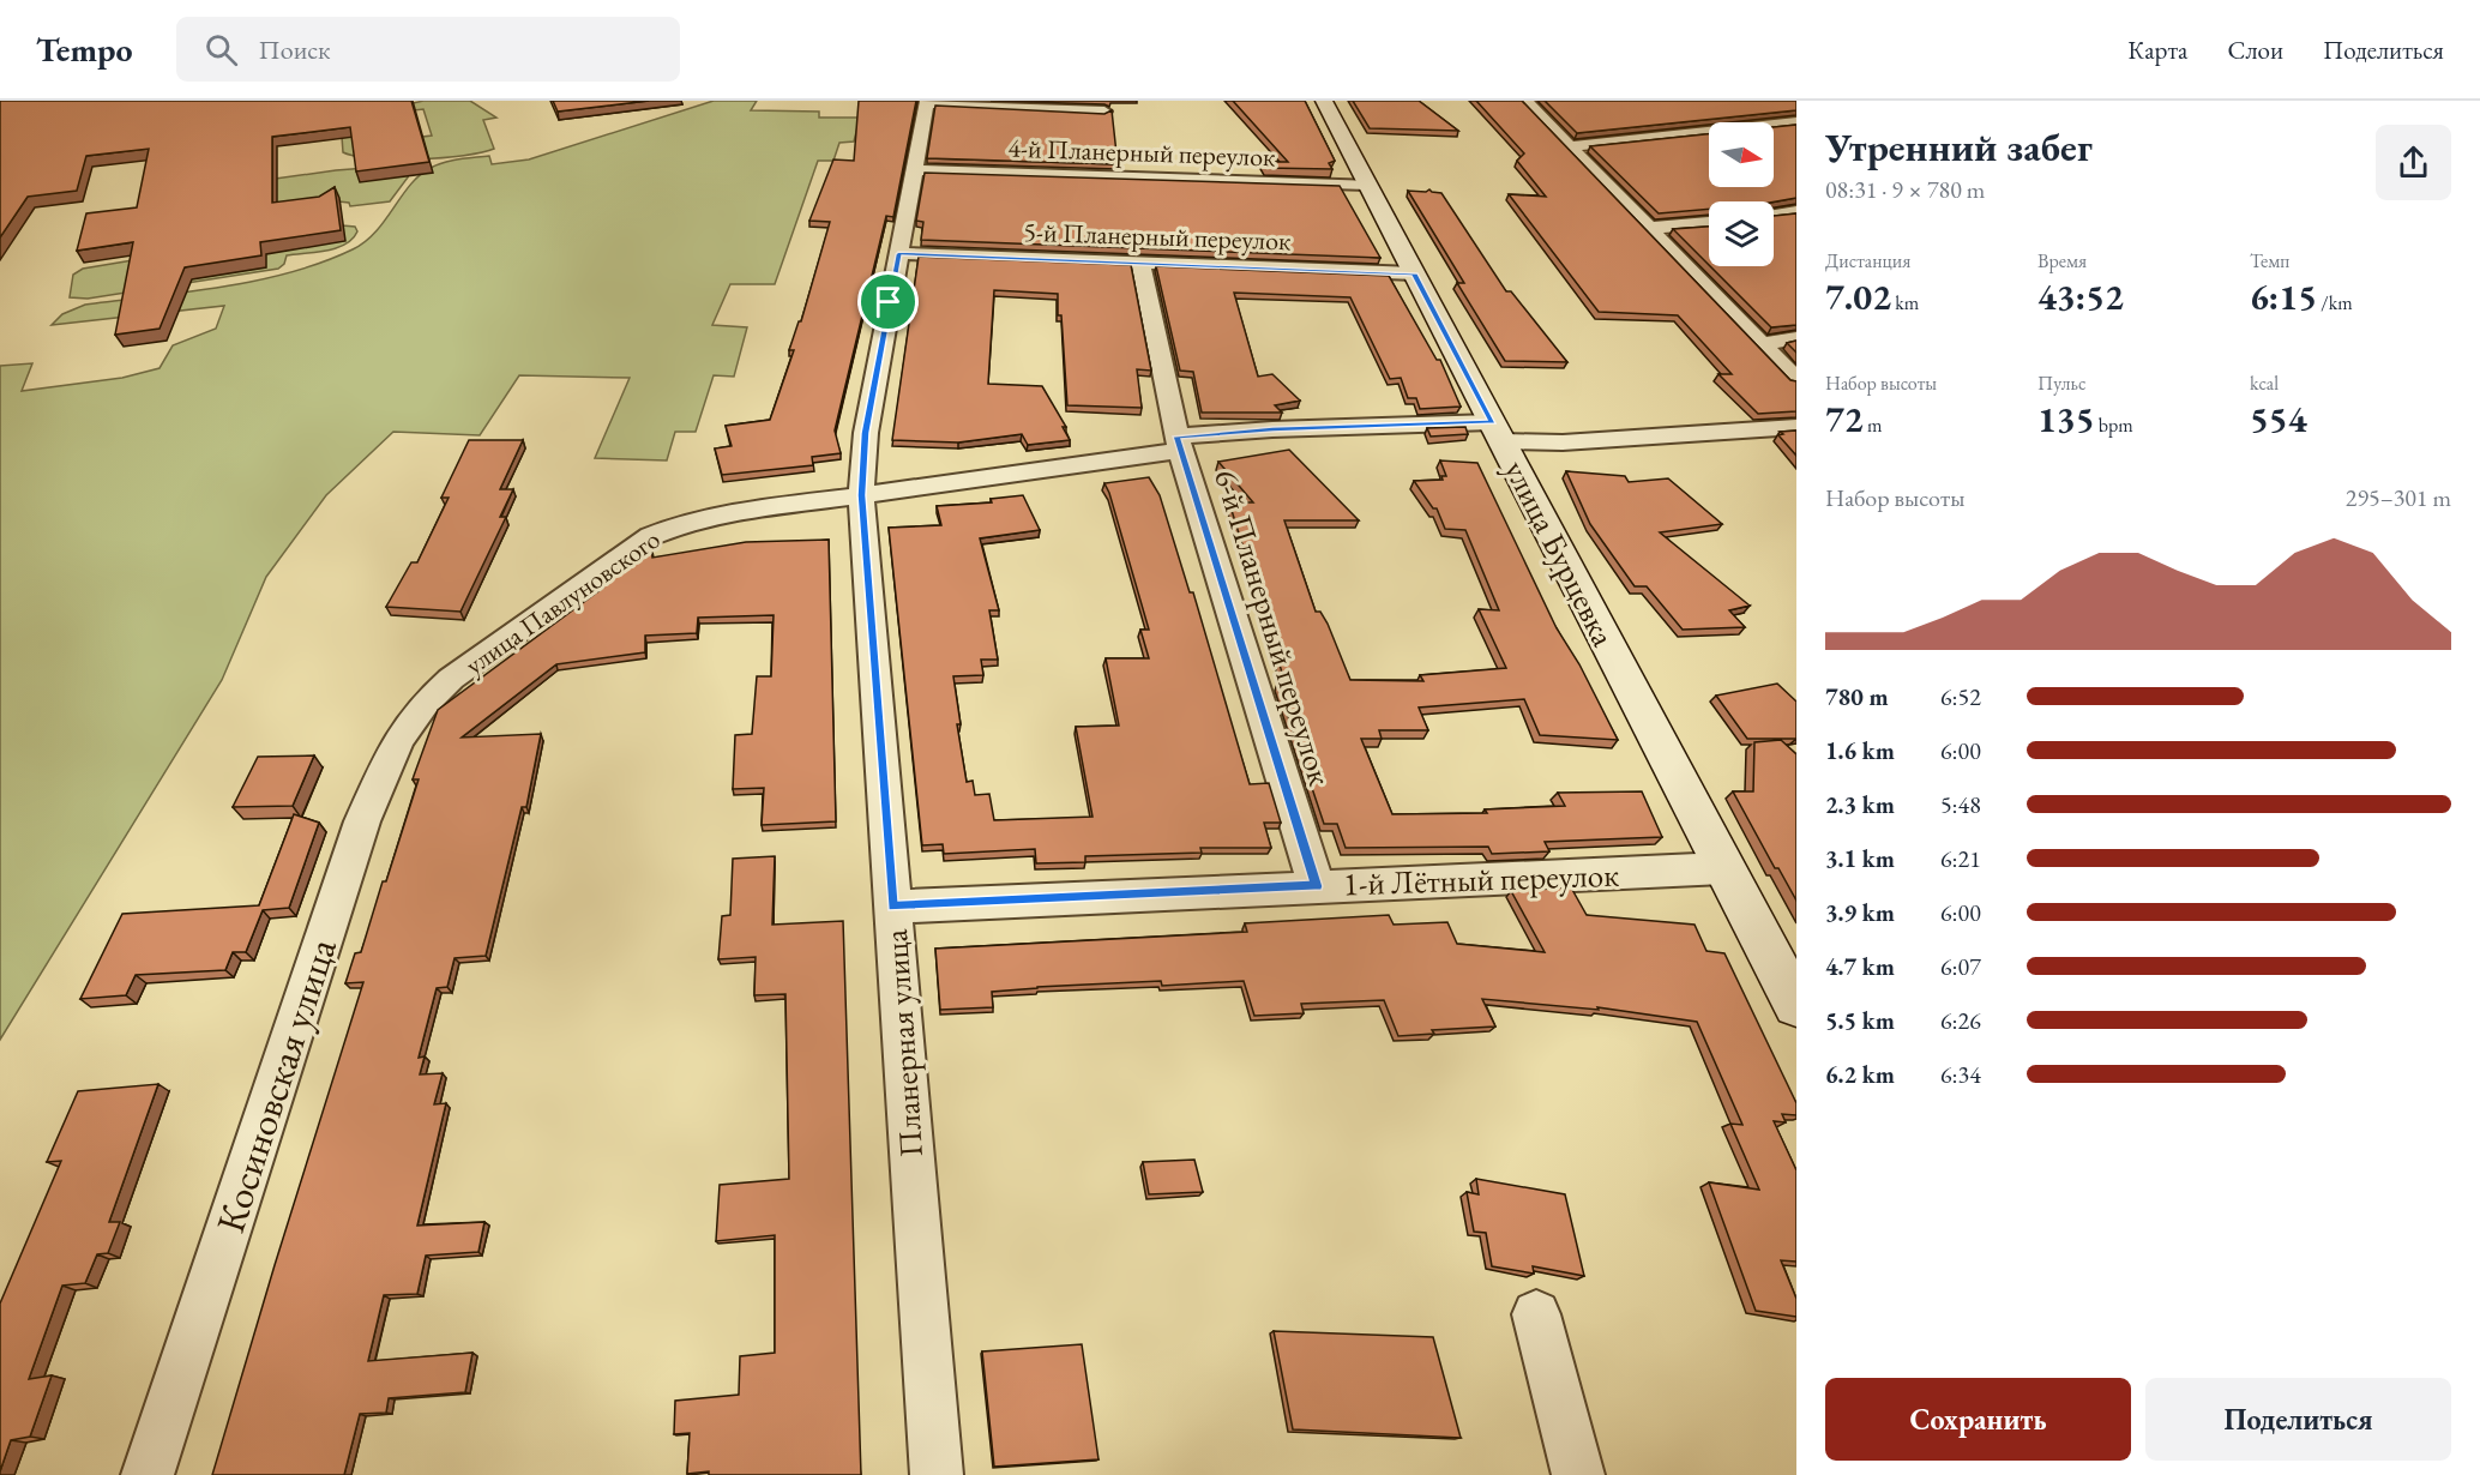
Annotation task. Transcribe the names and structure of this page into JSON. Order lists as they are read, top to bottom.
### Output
{
  "streets": {
    "street": [
      "4-й Планерный переулок",
      "5-й Планерный переулок",
      "улица Бурцевка",
      "улица Павлуновского",
      "6-й Планерный переулок",
      "1-й Лётный переулок",
      "Планерная улица",
      "Косиновская улица"
    ]
  },
  "crossings": [
    ["4-й Планерный переулок", "улица Бурцевка"],
    ["4-й Планерный переулок", "Планерная улица"],
    ["5-й Планерный переулок", "улица Бурцевка"],
    ["5-й Планерный переулок", "6-й Планерный переулок"],
    ["5-й Планерный переулок", "Планерная улица"],
    ["улица Бурцевка", "улица Павлуновского"],
    ["улица Бурцевка", "1-й Лётный переулок"],
    ["улица Павлуновского", "6-й Планерный переулок"],
    ["улица Павлуновского", "Планерная улица"],
    ["улица Павлуновского", "Косиновская улица"],
    ["6-й Планерный переулок", "1-й Лётный переулок"],
    ["1-й Лётный переулок", "Планерная улица"]
  ],
  "north": "right",
  "page": {
    "header": "Tempo",
    "search": "Поиск",
    "nav": ["Карта", "Слои", "Поделиться"],
    "heading": ["Утренний забег", "08:31 · 9 × 780 m"],
    "stats": [
      ["Дистанция", "7.02 km"],
      ["Время", "43:52"],
      ["Темп", "6:15 /km"],
      ["Набор высоты", "72 m"],
      ["Пульс", "135 bpm"],
      ["kcal", "554"]
    ],
    "chart": ["Набор высоты", "295–301 m"],
    "list": [
      {
        "name": "780 m",
        "note": "6:52"
      },
      {
        "name": "1.6 km",
        "note": "6:00"
      },
      {
        "name": "2.3 km",
        "note": "5:48"
      },
      {
        "name": "3.1 km",
        "note": "6:21"
      },
      {
        "name": "3.9 km",
        "note": "6:00"
      },
      {
        "name": "4.7 km",
        "note": "6:07"
      },
      {
        "name": "5.5 km",
        "note": "6:26"
      },
      {
        "name": "6.2 km",
        "note": "6:34"
      }
    ],
    "buttons": ["Сохранить", "Поделиться"]
  }
}
